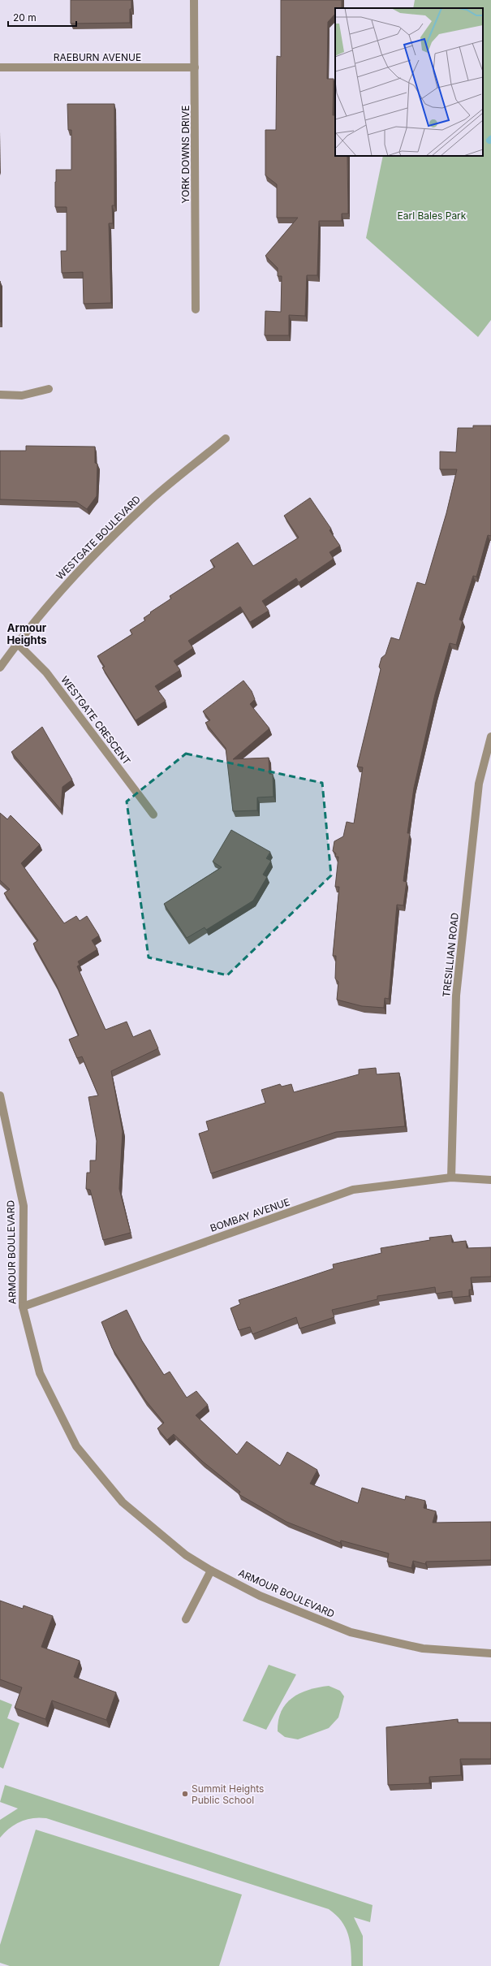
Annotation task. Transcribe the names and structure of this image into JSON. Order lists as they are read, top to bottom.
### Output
{
  "streets": {
    "street": [
      "RAEBURN AVENUE",
      "YORK DOWNS DRIVE",
      "WESTGATE BOULEVARD",
      "WESTGATE CRESCENT",
      "TRESILLIAN ROAD",
      "BOMBAY AVENUE",
      "ARMOUR BOULEVARD"
    ]
  },
  "crossings": [
    ["RAEBURN AVENUE", "YORK DOWNS DRIVE"],
    ["WESTGATE BOULEVARD", "WESTGATE CRESCENT"],
    ["TRESILLIAN ROAD", "BOMBAY AVENUE"],
    ["BOMBAY AVENUE", "ARMOUR BOULEVARD"]
  ],
  "districts": ["Armour Heights"],
  "parks": ["Earl Bales Park"],
  "places": ["Summit Heights Public School"],
  "scale_bar": "20 m"
}
